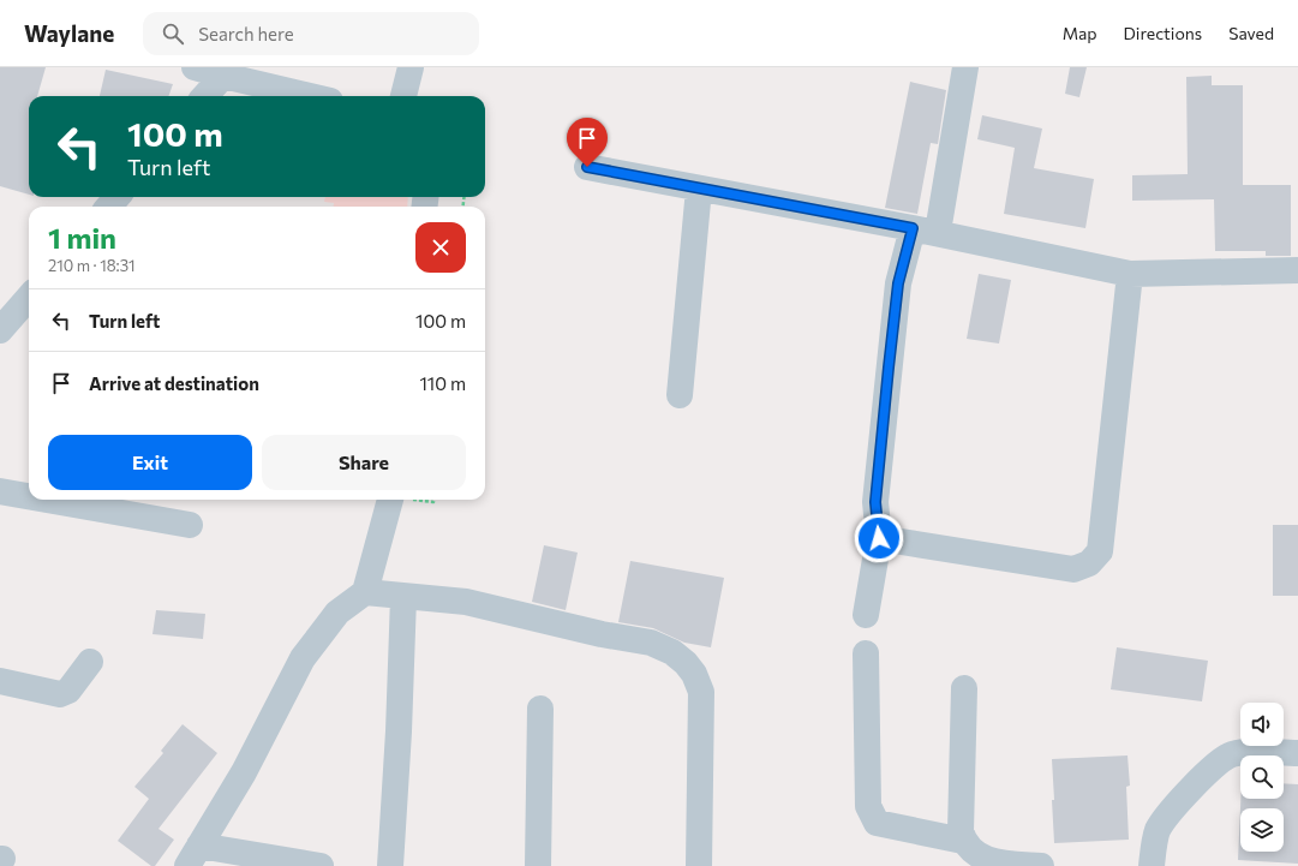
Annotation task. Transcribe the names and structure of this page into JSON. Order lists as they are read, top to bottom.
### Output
{
  "page": {
    "header": "Waylane",
    "search": "Search here",
    "nav": ["Map", "Directions", "Saved"],
    "turn": ["100 m", "Turn left"],
    "heading": ["1 min", "210 m · 18:31"],
    "list": [
      {
        "name": "Turn left",
        "value": "100 m"
      },
      {
        "name": "Arrive at destination",
        "value": "110 m"
      }
    ],
    "buttons": ["Exit", "Share"]
  }
}
